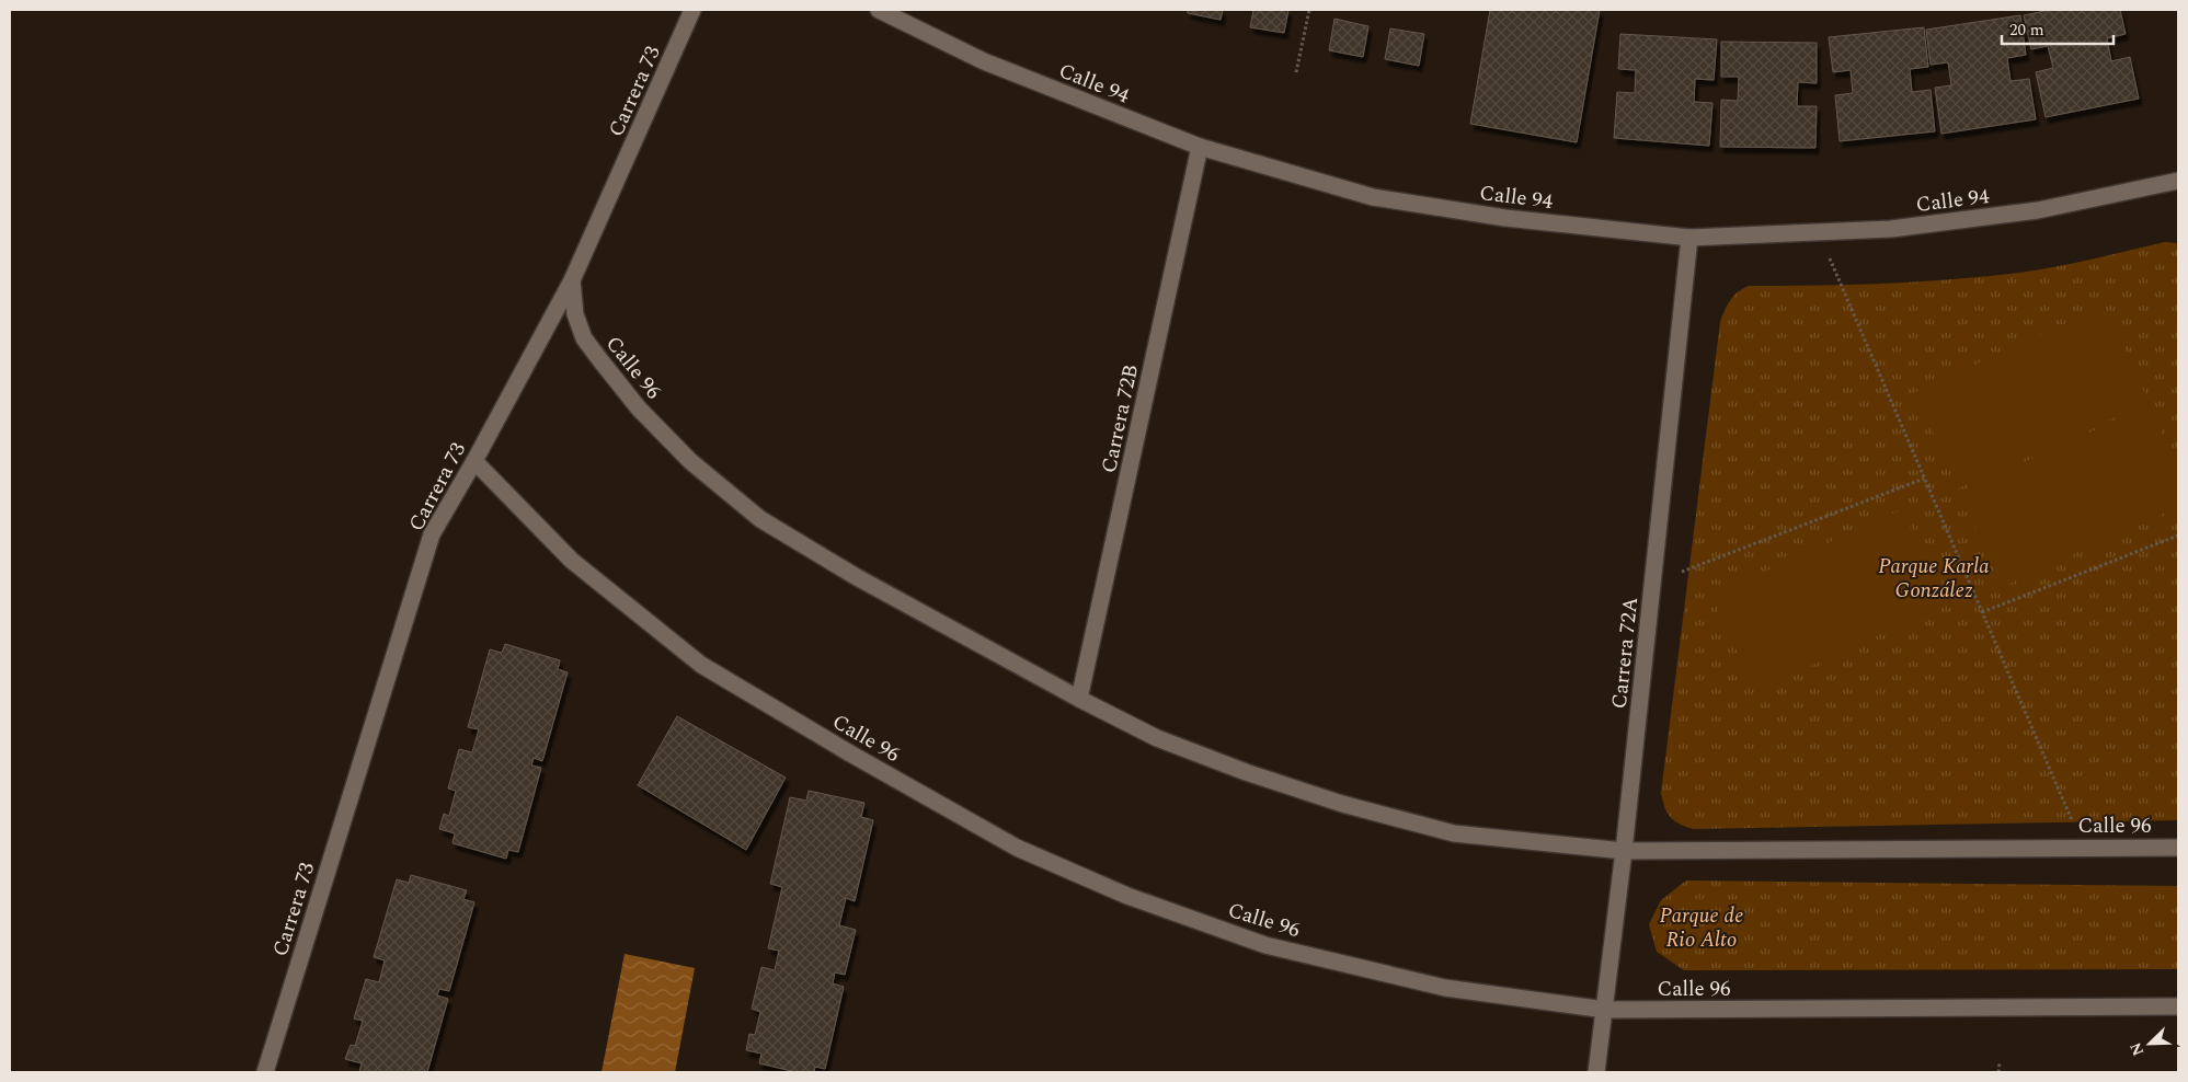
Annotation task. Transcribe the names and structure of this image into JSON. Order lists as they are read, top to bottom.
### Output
{
  "streets": {
    "street": [
      "Calle 94",
      "Carrera 73",
      "Calle 96",
      "Carrera 72B",
      "Carrera 72A"
    ]
  },
  "crossings": [
    ["Calle 94", "Carrera 72B"],
    ["Calle 94", "Carrera 72A"],
    ["Carrera 73", "Calle 96"],
    ["Calle 96", "Carrera 72B"],
    ["Calle 96", "Carrera 72A"]
  ],
  "parks": ["Parque Karla González", "Parque de Rio Alto"],
  "scale_bar": "20 m",
  "north": "bottom left"
}
